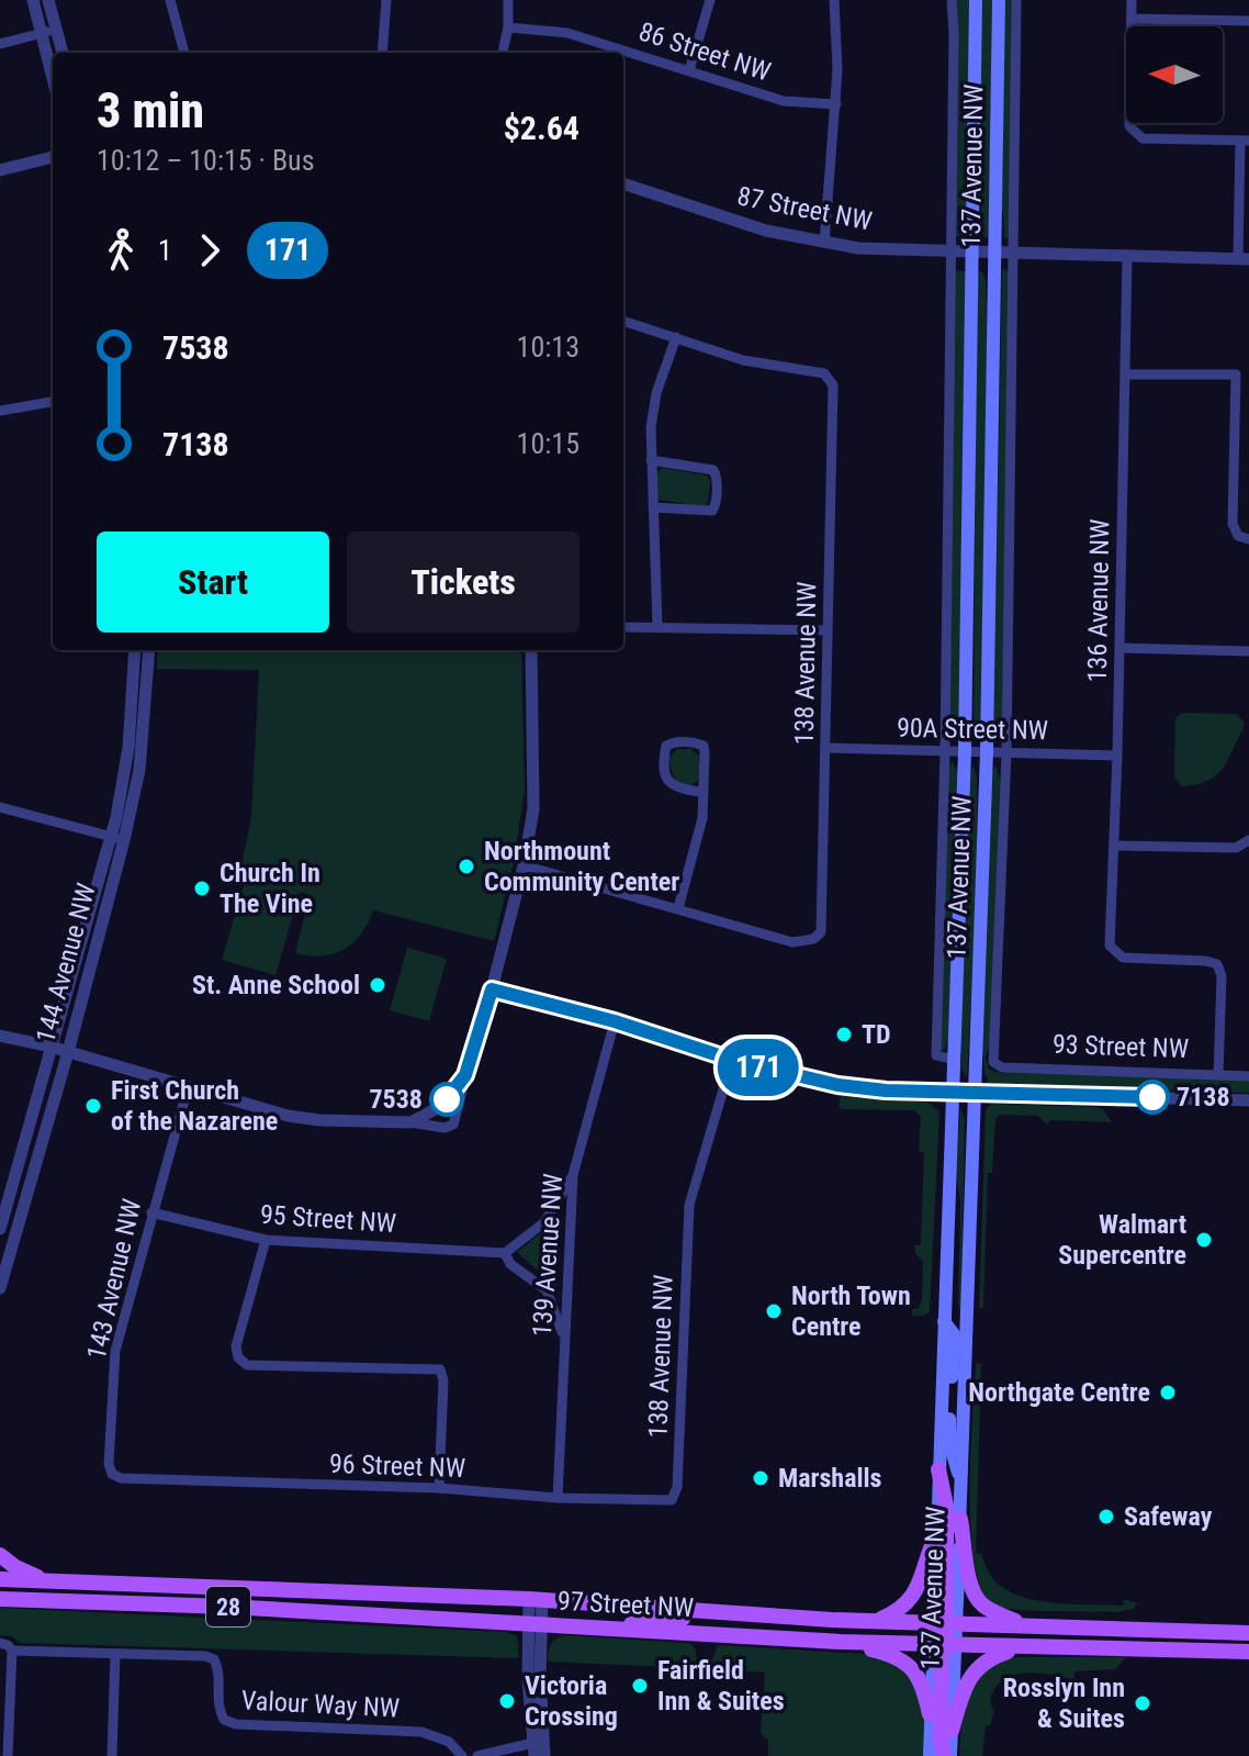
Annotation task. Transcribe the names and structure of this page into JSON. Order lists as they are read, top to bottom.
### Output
{
  "streets": {
    "main road": ["137 Avenue NW", "97 Street NW", "28"],
    "street": [
      "86 Street NW",
      "87 Street NW",
      "136 Avenue NW",
      "138 Avenue NW",
      "90A Street NW",
      "144 Avenue NW",
      "93 Street NW",
      "95 Street NW",
      "139 Avenue NW",
      "143 Avenue NW",
      "96 Street NW",
      "Valour Way NW"
    ]
  },
  "crossings": [
    ["137 Avenue NW", "87 Street NW"],
    ["137 Avenue NW", "90A Street NW"],
    ["137 Avenue NW", "93 Street NW"],
    ["137 Avenue NW", "97 Street NW"],
    ["87 Street NW", "136 Avenue NW"],
    ["136 Avenue NW", "90A Street NW"],
    ["136 Avenue NW", "93 Street NW"],
    ["138 Avenue NW", "90A Street NW"],
    ["138 Avenue NW", "93 Street NW"],
    ["138 Avenue NW", "96 Street NW"],
    ["93 Street NW", "139 Avenue NW"],
    ["95 Street NW", "143 Avenue NW"],
    ["139 Avenue NW", "96 Street NW"],
    ["143 Avenue NW", "96 Street NW"]
  ],
  "places": [
    "Northmount Community Center",
    "Church In The Vine",
    "St. Anne School",
    "TD",
    "7138",
    "7538",
    "First Church of the Nazarene",
    "Walmart Supercentre",
    "North Town Centre",
    "Northgate Centre",
    "Marshalls",
    "Safeway",
    "Fairfield Inn & Suites",
    "Victoria Crossing",
    "Rosslyn Inn & Suites"
  ],
  "lines": ["bus line 171"],
  "north": "left",
  "page": {
    "on_map": "171",
    "heading": ["3 min", "10:12 – 10:15 · Bus", "$2.64"],
    "legs": ["1", "171"],
    "list": [
      {
        "name": "7538",
        "value": "10:13"
      },
      {
        "name": "7138",
        "value": "10:15"
      }
    ],
    "buttons": ["Start", "Tickets"]
  }
}
